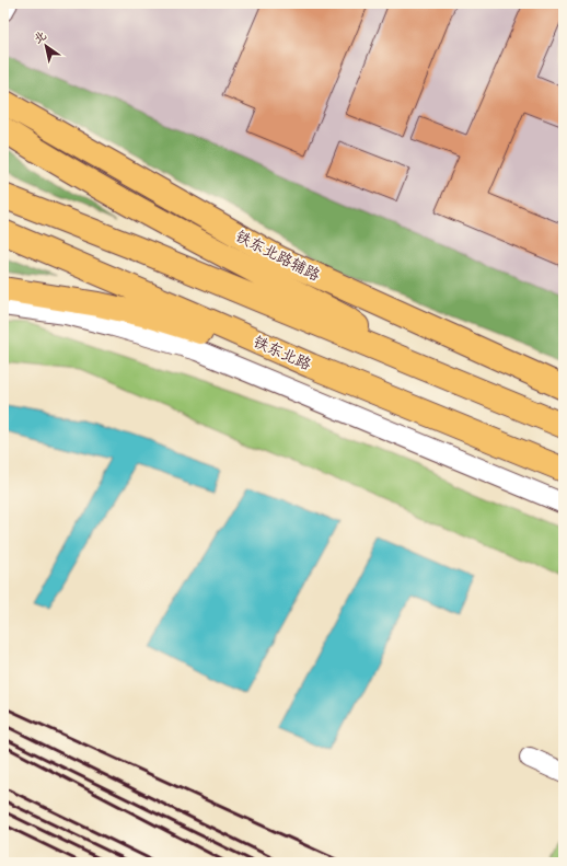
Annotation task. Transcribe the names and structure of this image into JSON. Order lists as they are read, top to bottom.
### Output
{
  "streets": {
    "main road": ["铁东北路辅路", "铁东北路"]
  },
  "north": "top left"
}
